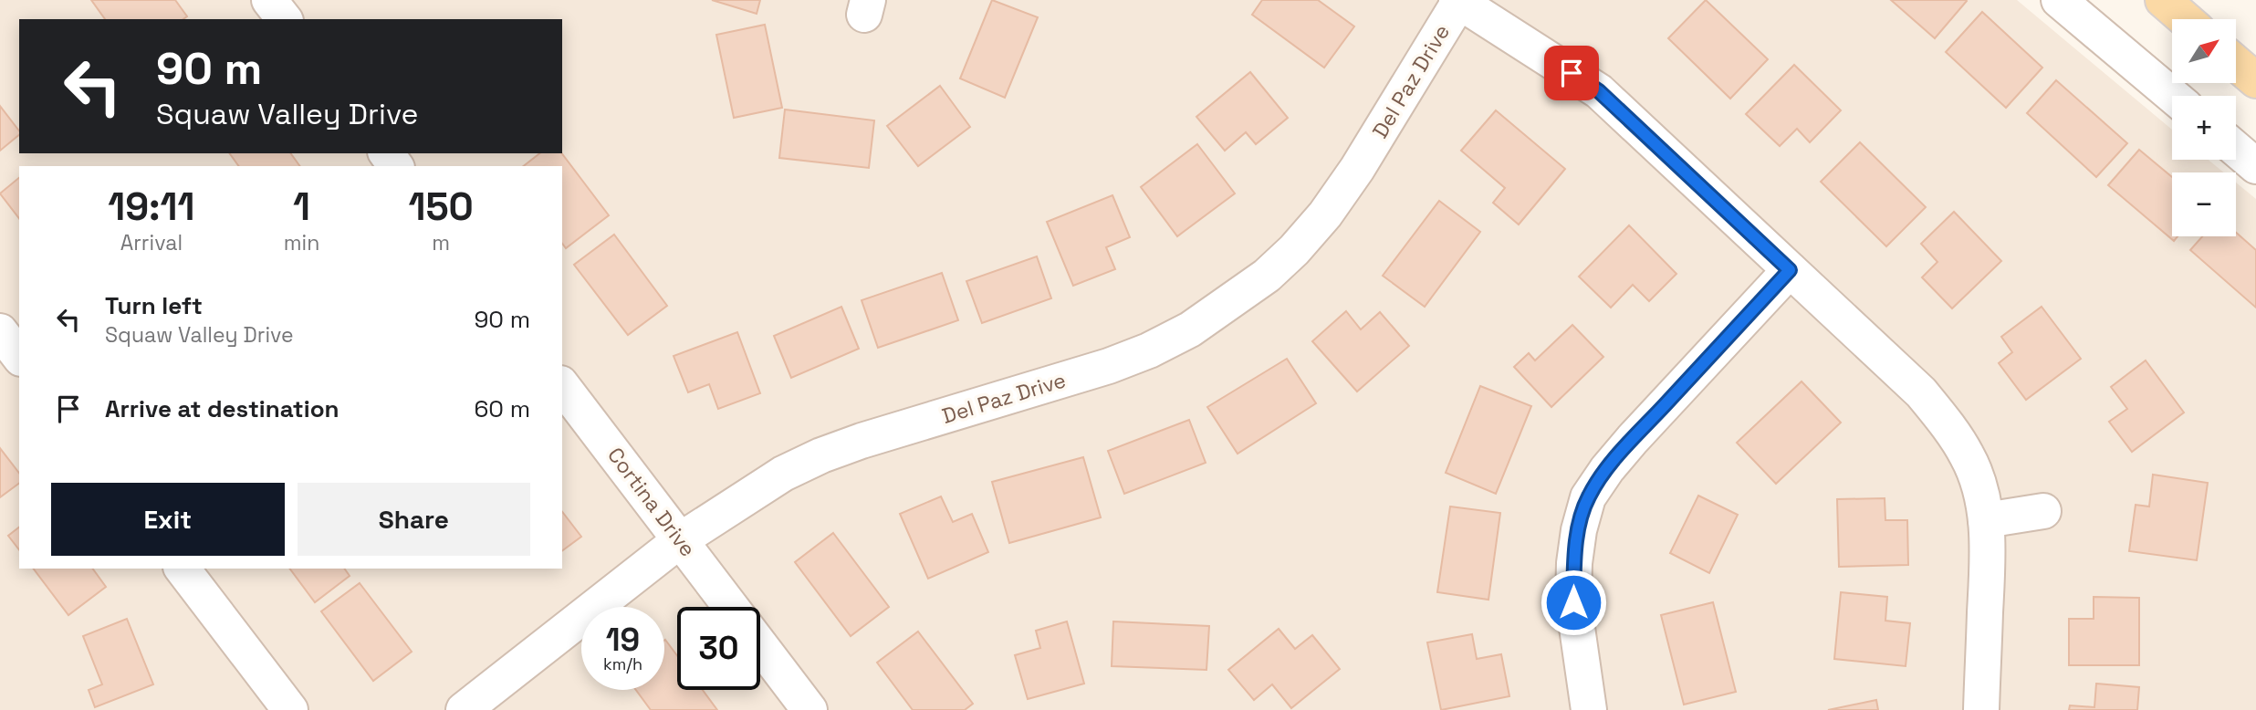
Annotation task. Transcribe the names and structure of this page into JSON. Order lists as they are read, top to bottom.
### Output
{
  "streets": {
    "street": ["Del Paz Drive", "Cortina Drive"]
  },
  "crossings": [
    ["Del Paz Drive", "Cortina Drive"]
  ],
  "north": "top right",
  "page": {
    "map_buttons": ["+", "−"],
    "turn": ["90 m", "Squaw Valley Drive"],
    "eta": [
      "19:11",
      "Arrival",
      "1",
      "min",
      "150",
      "m"
    ],
    "list": [
      {
        "name": "Turn left",
        "note": "Squaw Valley Drive",
        "value": "90 m"
      },
      {
        "name": "Arrive at destination",
        "value": "60 m"
      }
    ],
    "buttons": ["Exit", "Share"],
    "speed": "19 km/h",
    "limit": "30"
  }
}
